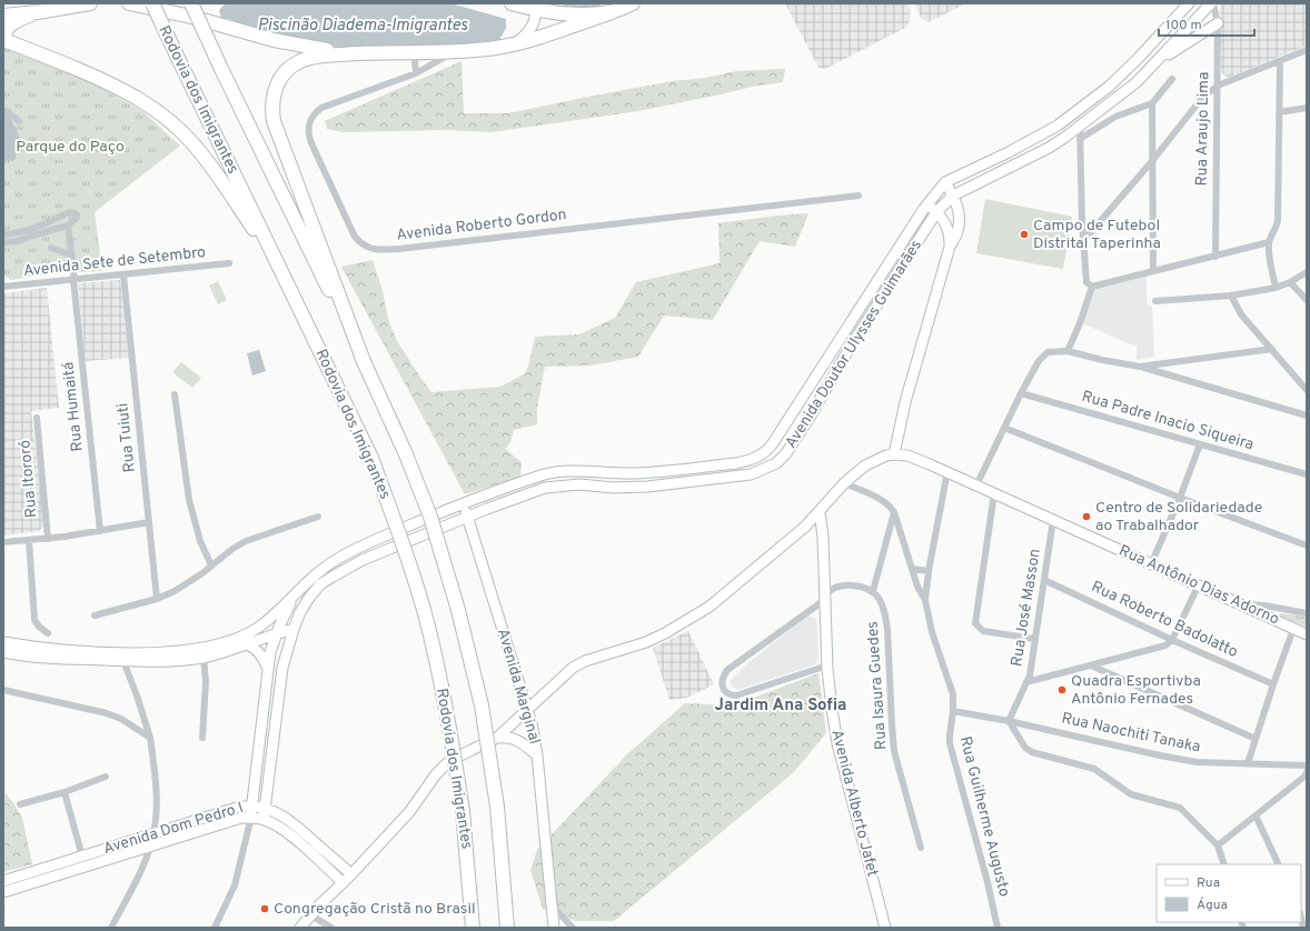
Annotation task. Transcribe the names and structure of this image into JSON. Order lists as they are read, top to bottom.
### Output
{
  "streets": {
    "highway": ["Rodovia dos Imigrantes"],
    "main road": [
      "Avenida Doutor Ulysses Guimarães",
      "Rua Antônio Dias Adorno",
      "Avenida Marginal",
      "Avenida Alberto Jafet",
      "Avenida Dom Pedro I"
    ],
    "street": [
      "Rua Araujo Lima",
      "Avenida Roberto Gordon",
      "Avenida Sete de Setembro",
      "Rua Humaitá",
      "Rua Padre Inacio Siqueira",
      "Rua Tuiuti",
      "Rua Itororó",
      "Rua José Masson",
      "Rua Roberto Badolatto",
      "Rua Isaura Guedes",
      "Rua Naochiti Tanaka",
      "Rua Guilherme Augusto"
    ]
  },
  "crossings": [
    ["Rua Araujo Lima", "Avenida Doutor Ulysses Guimarães"],
    ["Avenida Sete de Setembro", "Rua Humaitá"],
    ["Avenida Sete de Setembro", "Rua Tuiuti"],
    ["Avenida Doutor Ulysses Guimarães", "Avenida Marginal"],
    ["Avenida Doutor Ulysses Guimarães", "Avenida Dom Pedro I"],
    ["Rua Antônio Dias Adorno", "Rua José Masson"],
    ["Rua José Masson", "Rua Roberto Badolatto"],
    ["Rua José Masson", "Rua Naochiti Tanaka"],
    ["Rua Naochiti Tanaka", "Rua Guilherme Augusto"]
  ],
  "districts": ["Jardim Ana Sofia"],
  "water": ["Piscinão Diadema-Imigrantes"],
  "parks": ["Parque do Paço"],
  "places": [
    "Campo de Futebol Distrital Taperinha",
    "Centro de Solidariedade ao Trabalhador",
    "Quadra Esportivba Antônio Fernades",
    "Congregação Cristã no Brasil"
  ],
  "legend": ["Rua", "Água"],
  "scale_bar": "100 m"
}
